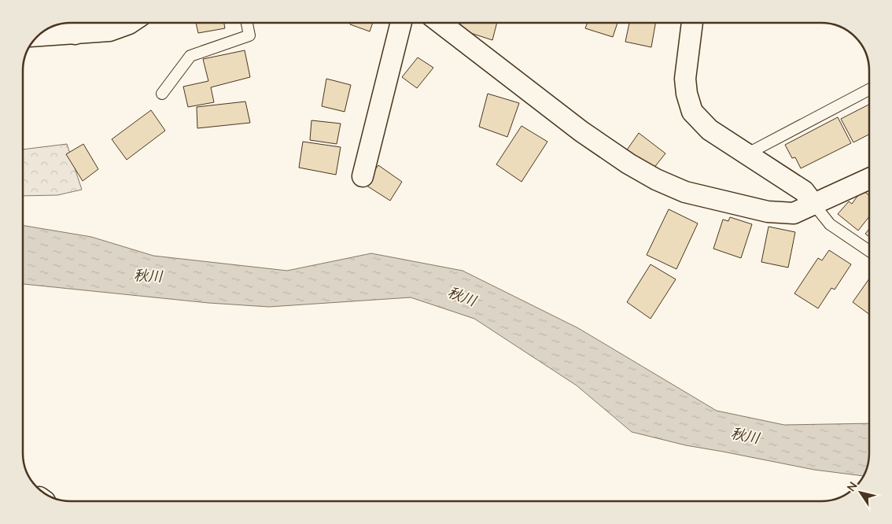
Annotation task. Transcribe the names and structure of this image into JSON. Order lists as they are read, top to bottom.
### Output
{
  "water": ["秋川"],
  "north": "top left"
}
